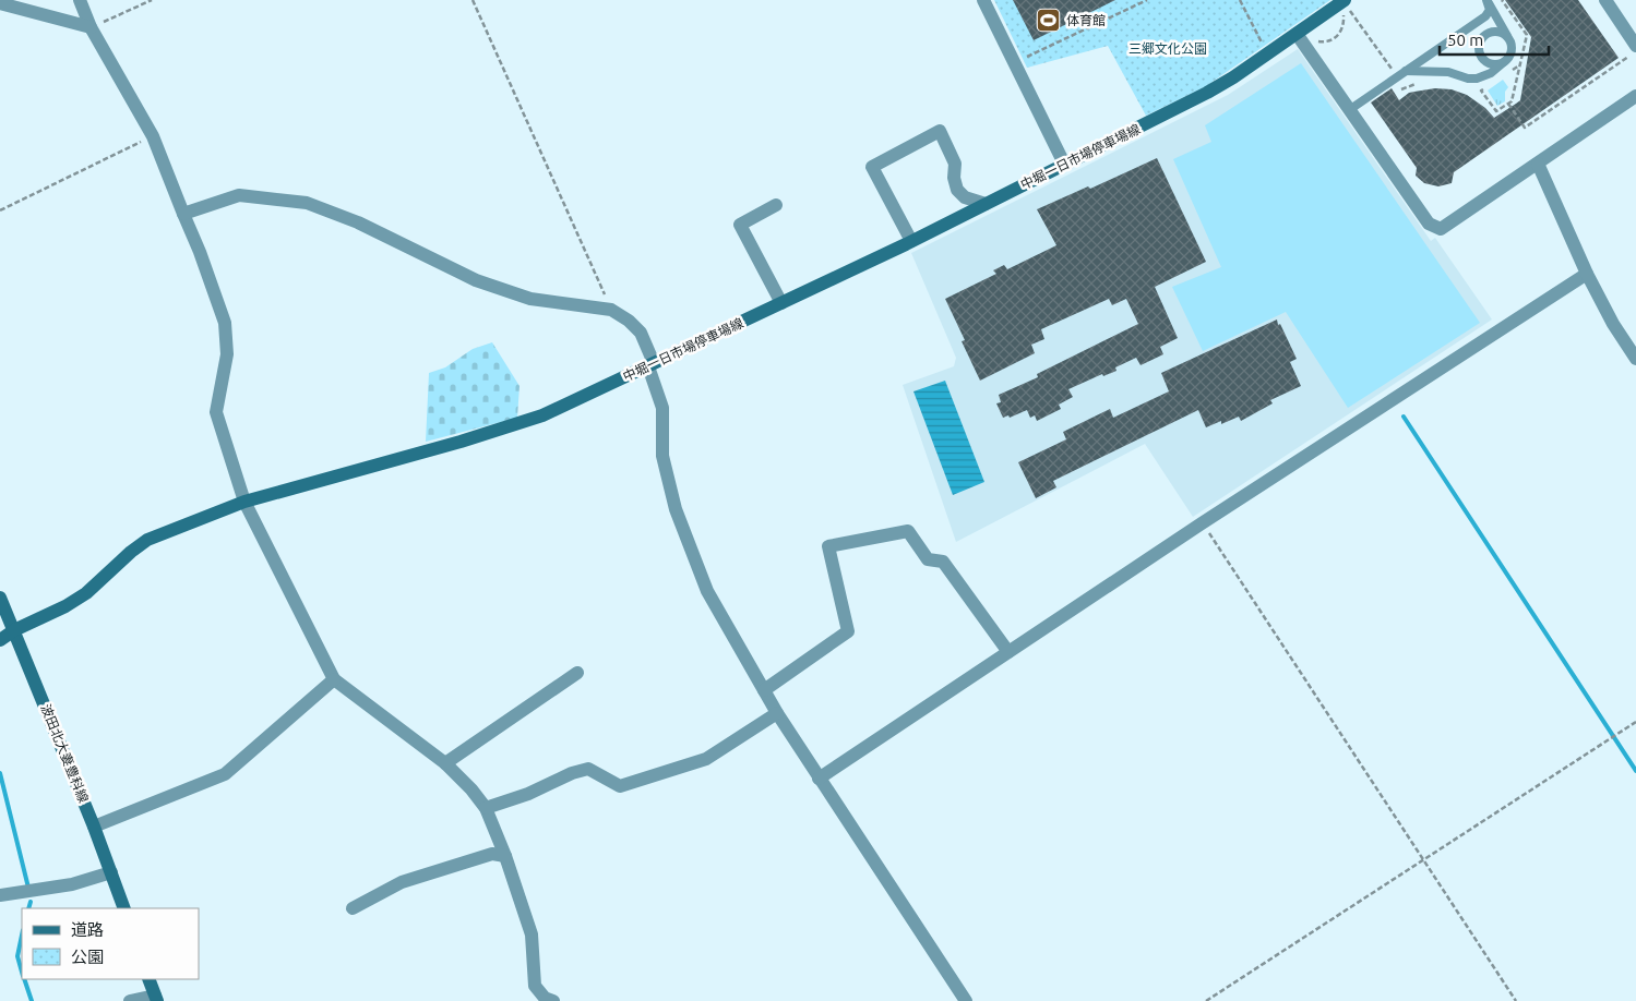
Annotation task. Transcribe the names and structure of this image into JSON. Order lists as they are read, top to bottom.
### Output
{
  "streets": {
    "main road": ["中堀一日市場停車場線", "波田北大妻豊科線"]
  },
  "crossings": [
    ["中堀一日市場停車場線", "波田北大妻豊科線"]
  ],
  "parks": ["三郷文化公園"],
  "places": {
    "sports": ["体育館"]
  },
  "legend": ["道路", "公園"],
  "scale_bar": "50 m"
}
